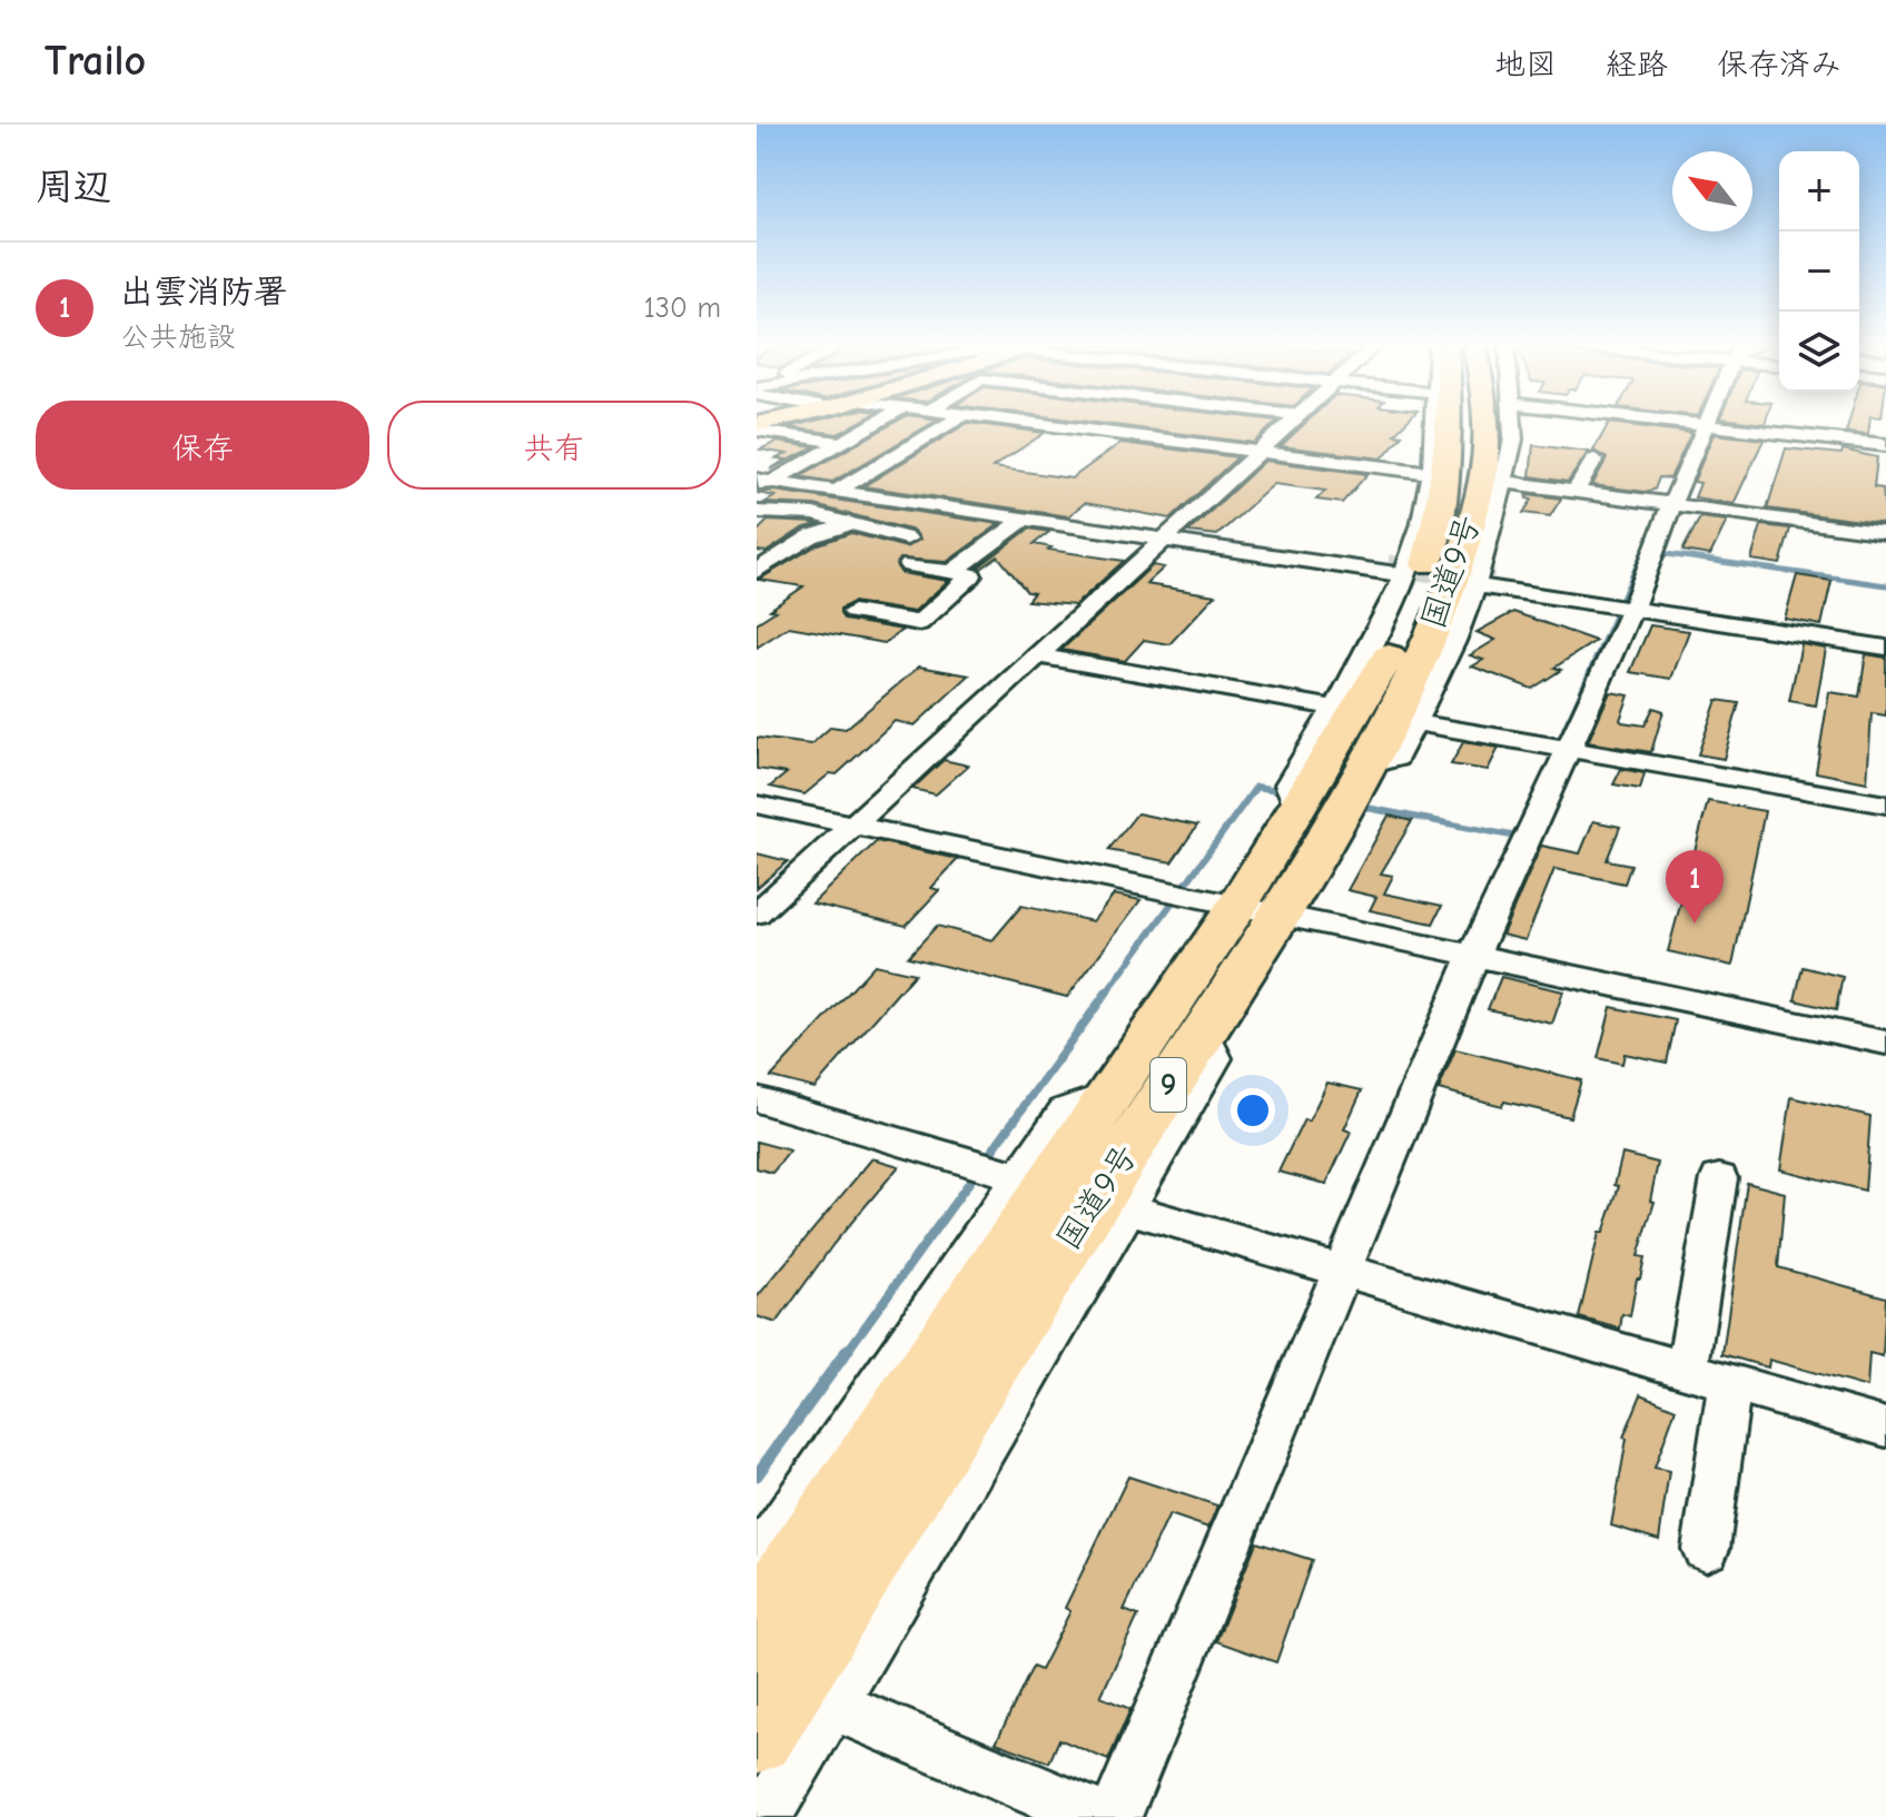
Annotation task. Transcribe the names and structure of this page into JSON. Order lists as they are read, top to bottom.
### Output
{
  "streets": {
    "highway": ["国道9号", "9"]
  },
  "crossings": [
    ["国道9号", "9"]
  ],
  "north": "top left",
  "page": {
    "header": "Trailo",
    "nav": ["地図", "経路", "保存済み"],
    "heading": "周辺",
    "map_buttons": ["+", "−"],
    "list": [
      {
        "mark": "1",
        "name": "出雲消防署",
        "note": "公共施設",
        "value": "130 m"
      }
    ],
    "buttons": ["保存", "共有"],
    "pins": "1"
  }
}
